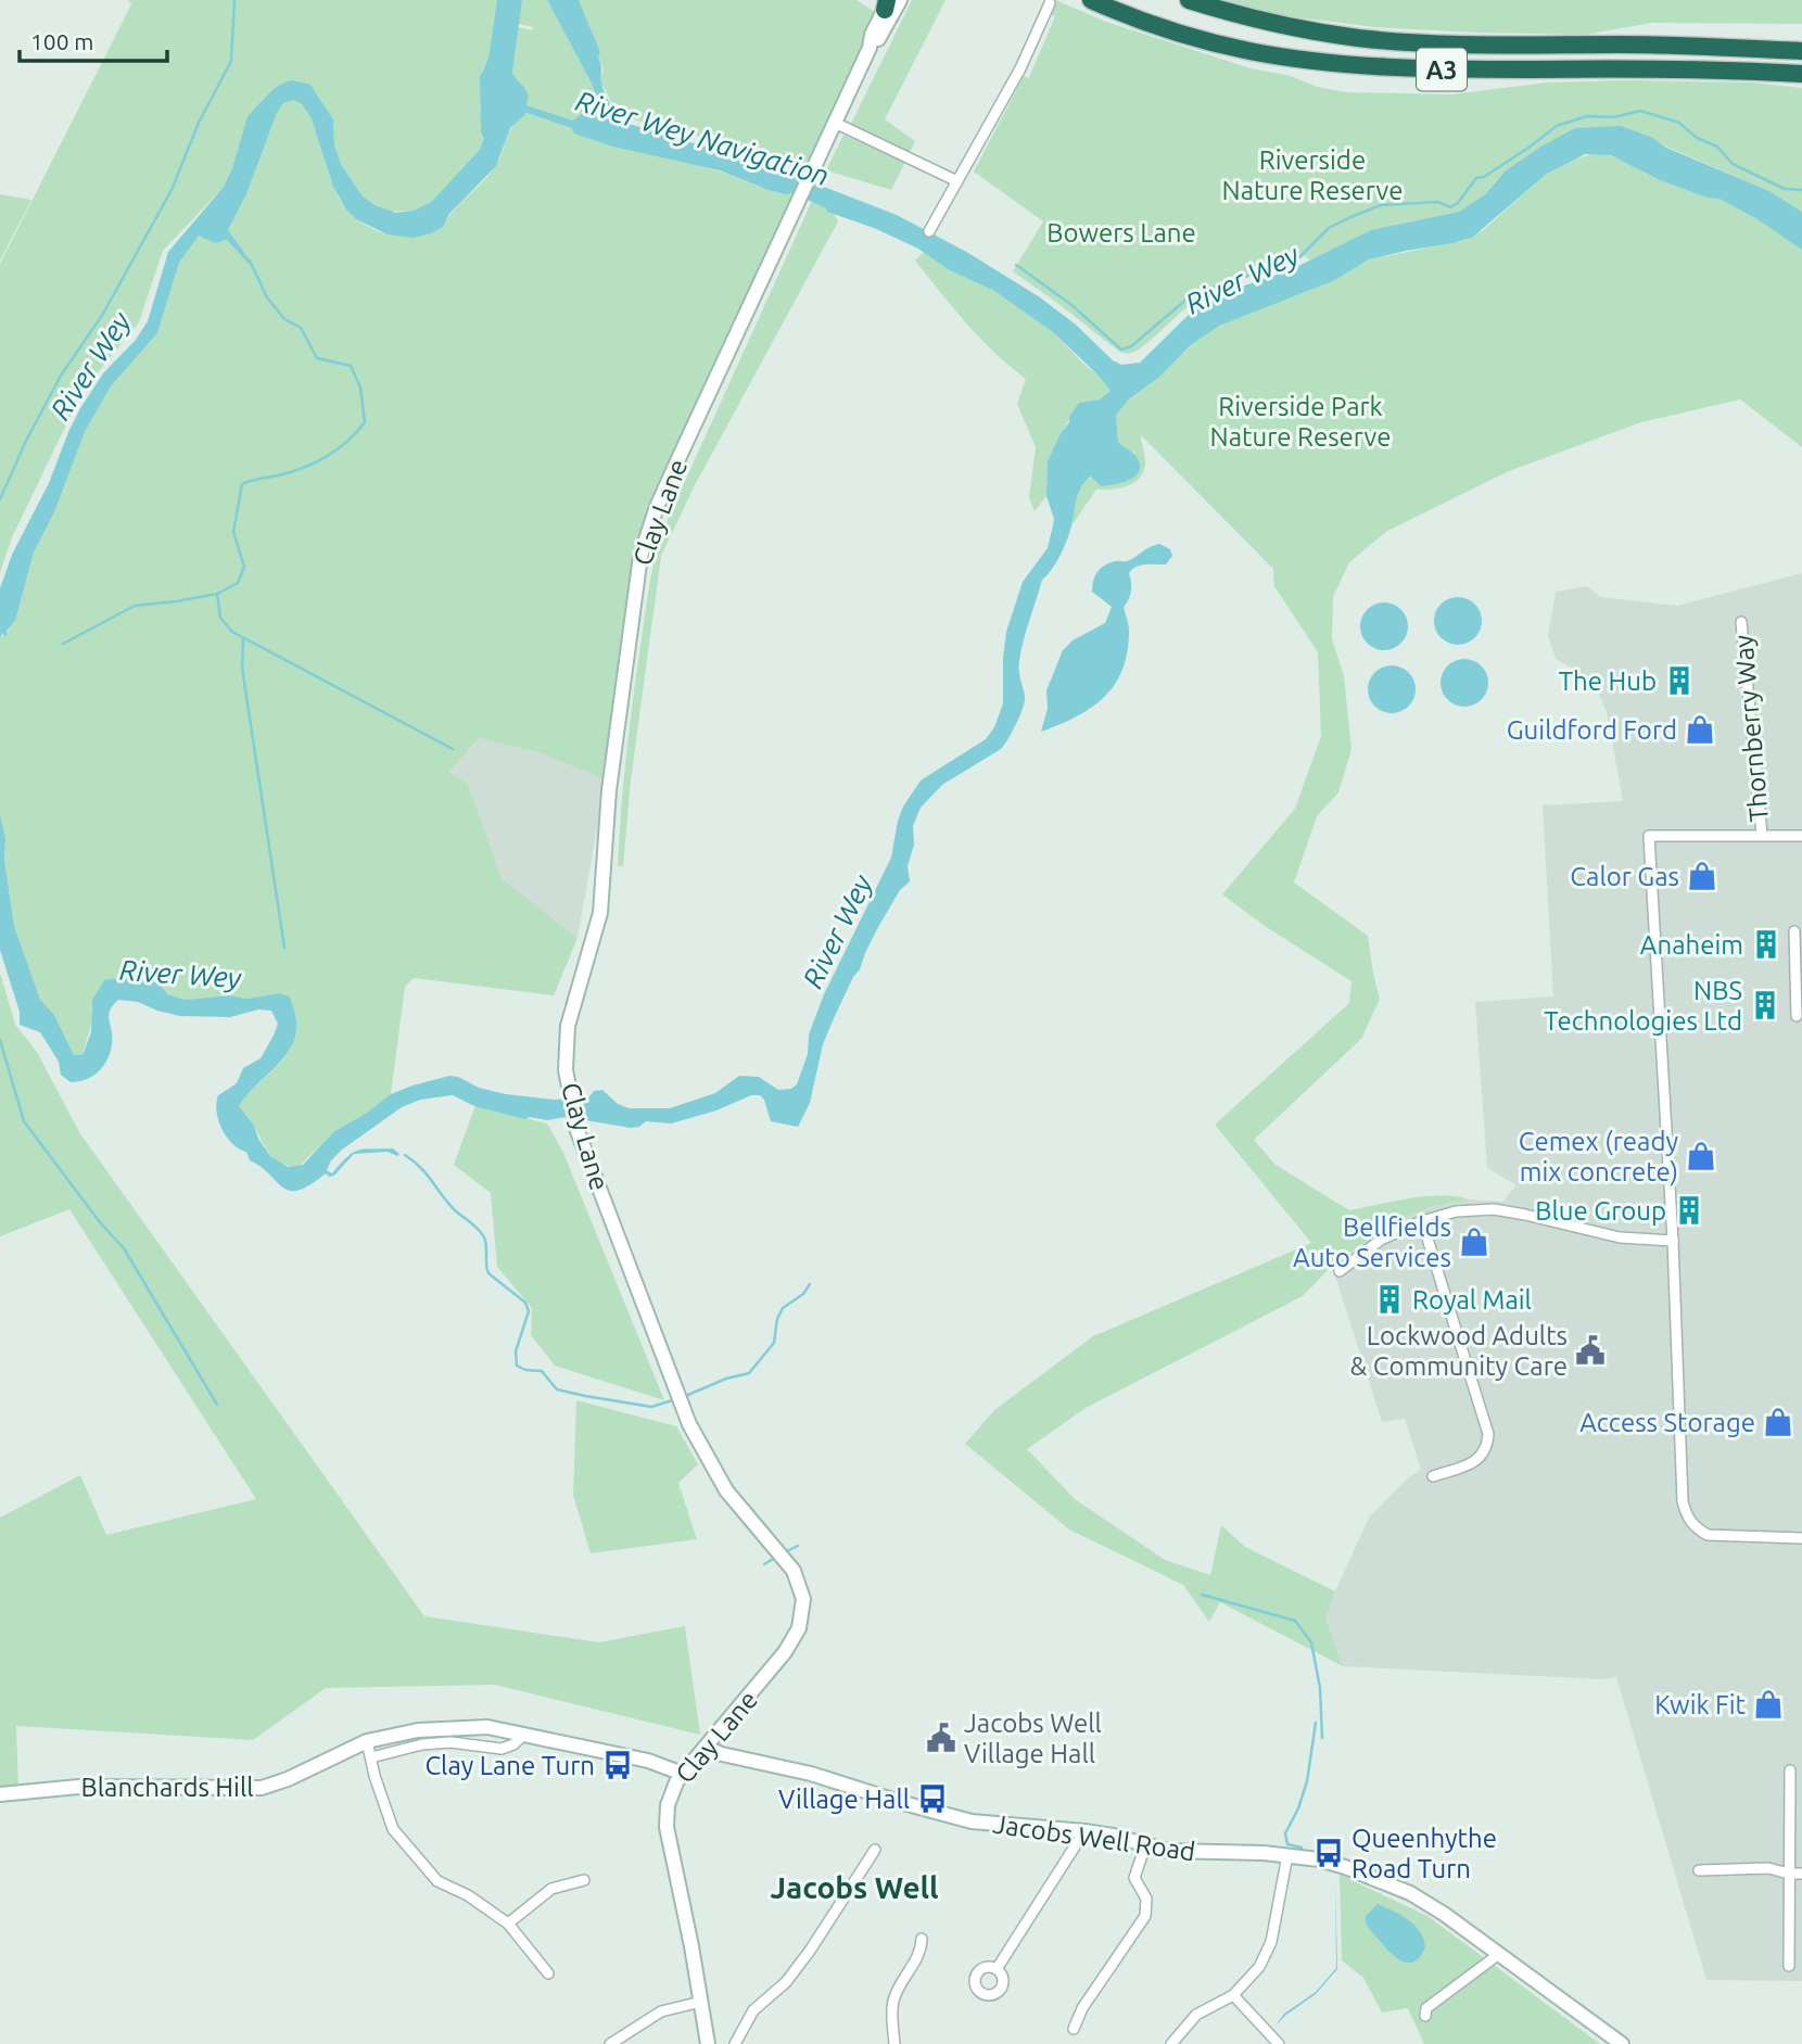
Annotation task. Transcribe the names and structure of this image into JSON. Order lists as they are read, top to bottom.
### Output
{
  "streets": {
    "highway": ["A3"],
    "street": [
      "Clay Lane",
      "Thornberry Way",
      "Blanchards Hill",
      "Jacobs Well Road"
    ]
  },
  "crossings": [
    ["Clay Lane", "Blanchards Hill"],
    ["Clay Lane", "Jacobs Well Road"]
  ],
  "districts": ["Jacobs Well"],
  "water": ["River Wey Navigation", "River Wey"],
  "parks": ["Riverside Nature Reserve", "Bowers Lane", "Riverside Park Nature Reserve"],
  "places": {
    "building": [
      "The Hub",
      "Anaheim",
      "NBS Technologies Ltd",
      "Blue Group",
      "Royal Mail"
    ],
    "shop": [
      "Guildford Ford",
      "Calor Gas",
      "Cemex (ready mix concrete)",
      "Bellfields Auto Services",
      "Access Storage",
      "Kwik Fit"
    ],
    "public building": ["Lockwood Adults & Community Care", "Jacobs Well Village Hall"],
    "bus stop": ["Clay Lane Turn", "Village Hall", "Queenhythe Road Turn"]
  },
  "scale_bar": "100 m"
}
